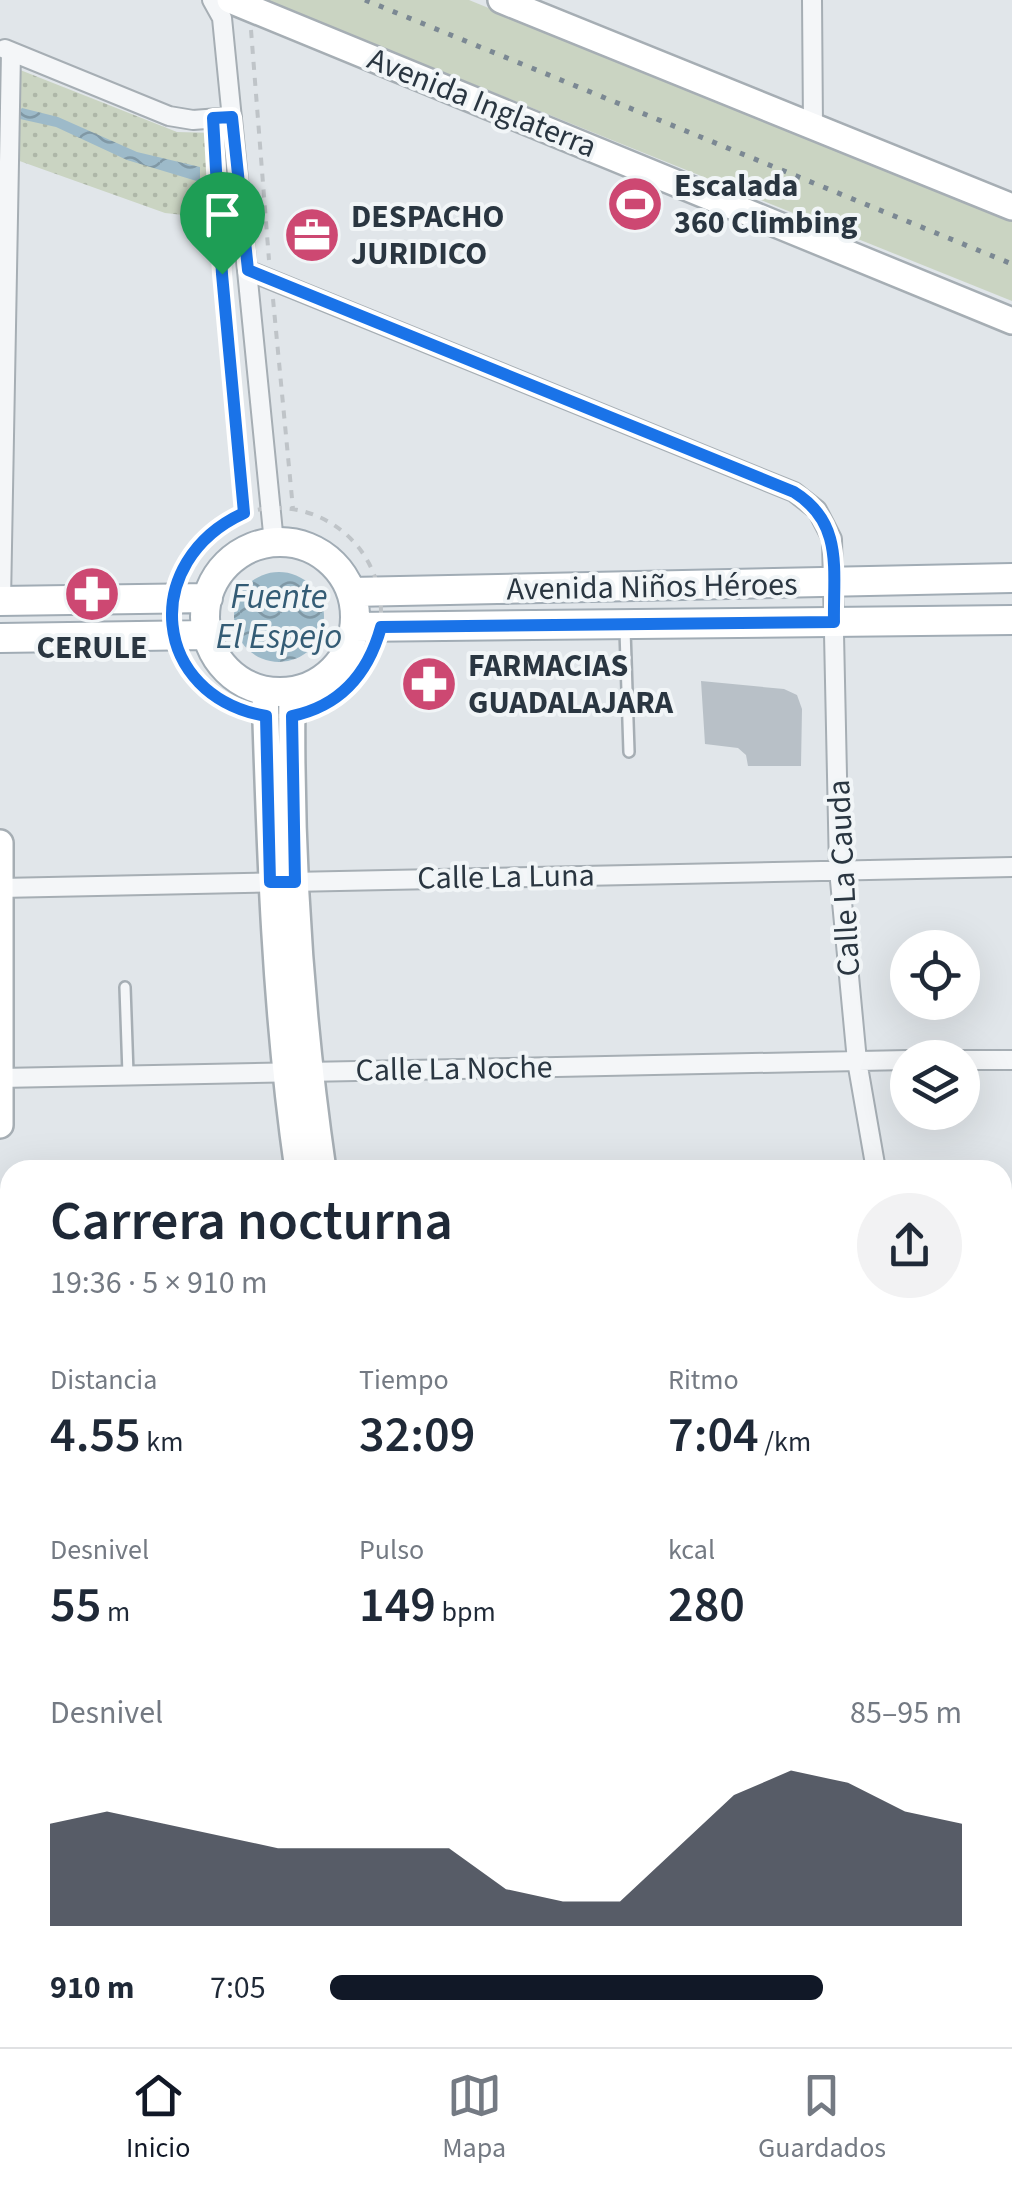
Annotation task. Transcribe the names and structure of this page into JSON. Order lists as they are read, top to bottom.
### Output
{
  "streets": {
    "main road": ["Avenida Niños Héroes"],
    "street": [
      "Avenida Inglaterra",
      "Calle La Luna",
      "Calle La Cauda",
      "Calle La Noche"
    ]
  },
  "crossings": [
    ["Avenida Niños Héroes", "Calle La Cauda"],
    ["Calle La Luna", "Calle La Cauda"],
    ["Calle La Cauda", "Calle La Noche"]
  ],
  "water": ["Fuente El Espejo"],
  "places": {
    "sports": ["Escalada 360 Climbing"],
    "office": ["DESPACHO JURIDICO"],
    "pharmacy": ["CERULE", "FARMACIAS GUADALAJARA"]
  },
  "page": {
    "heading": ["Carrera nocturna", "19:36 · 5 × 910 m"],
    "stats": [
      ["Distancia", "4.55 km"],
      ["Tiempo", "32:09"],
      ["Ritmo", "7:04 /km"],
      ["Desnivel", "55 m"],
      ["Pulso", "149 bpm"],
      ["kcal", "280"]
    ],
    "chart": ["Desnivel", "85–95 m"],
    "list": [
      {
        "name": "910 m",
        "note": "7:05"
      }
    ],
    "tabs": ["Inicio", "Mapa", "Guardados"]
  }
}
